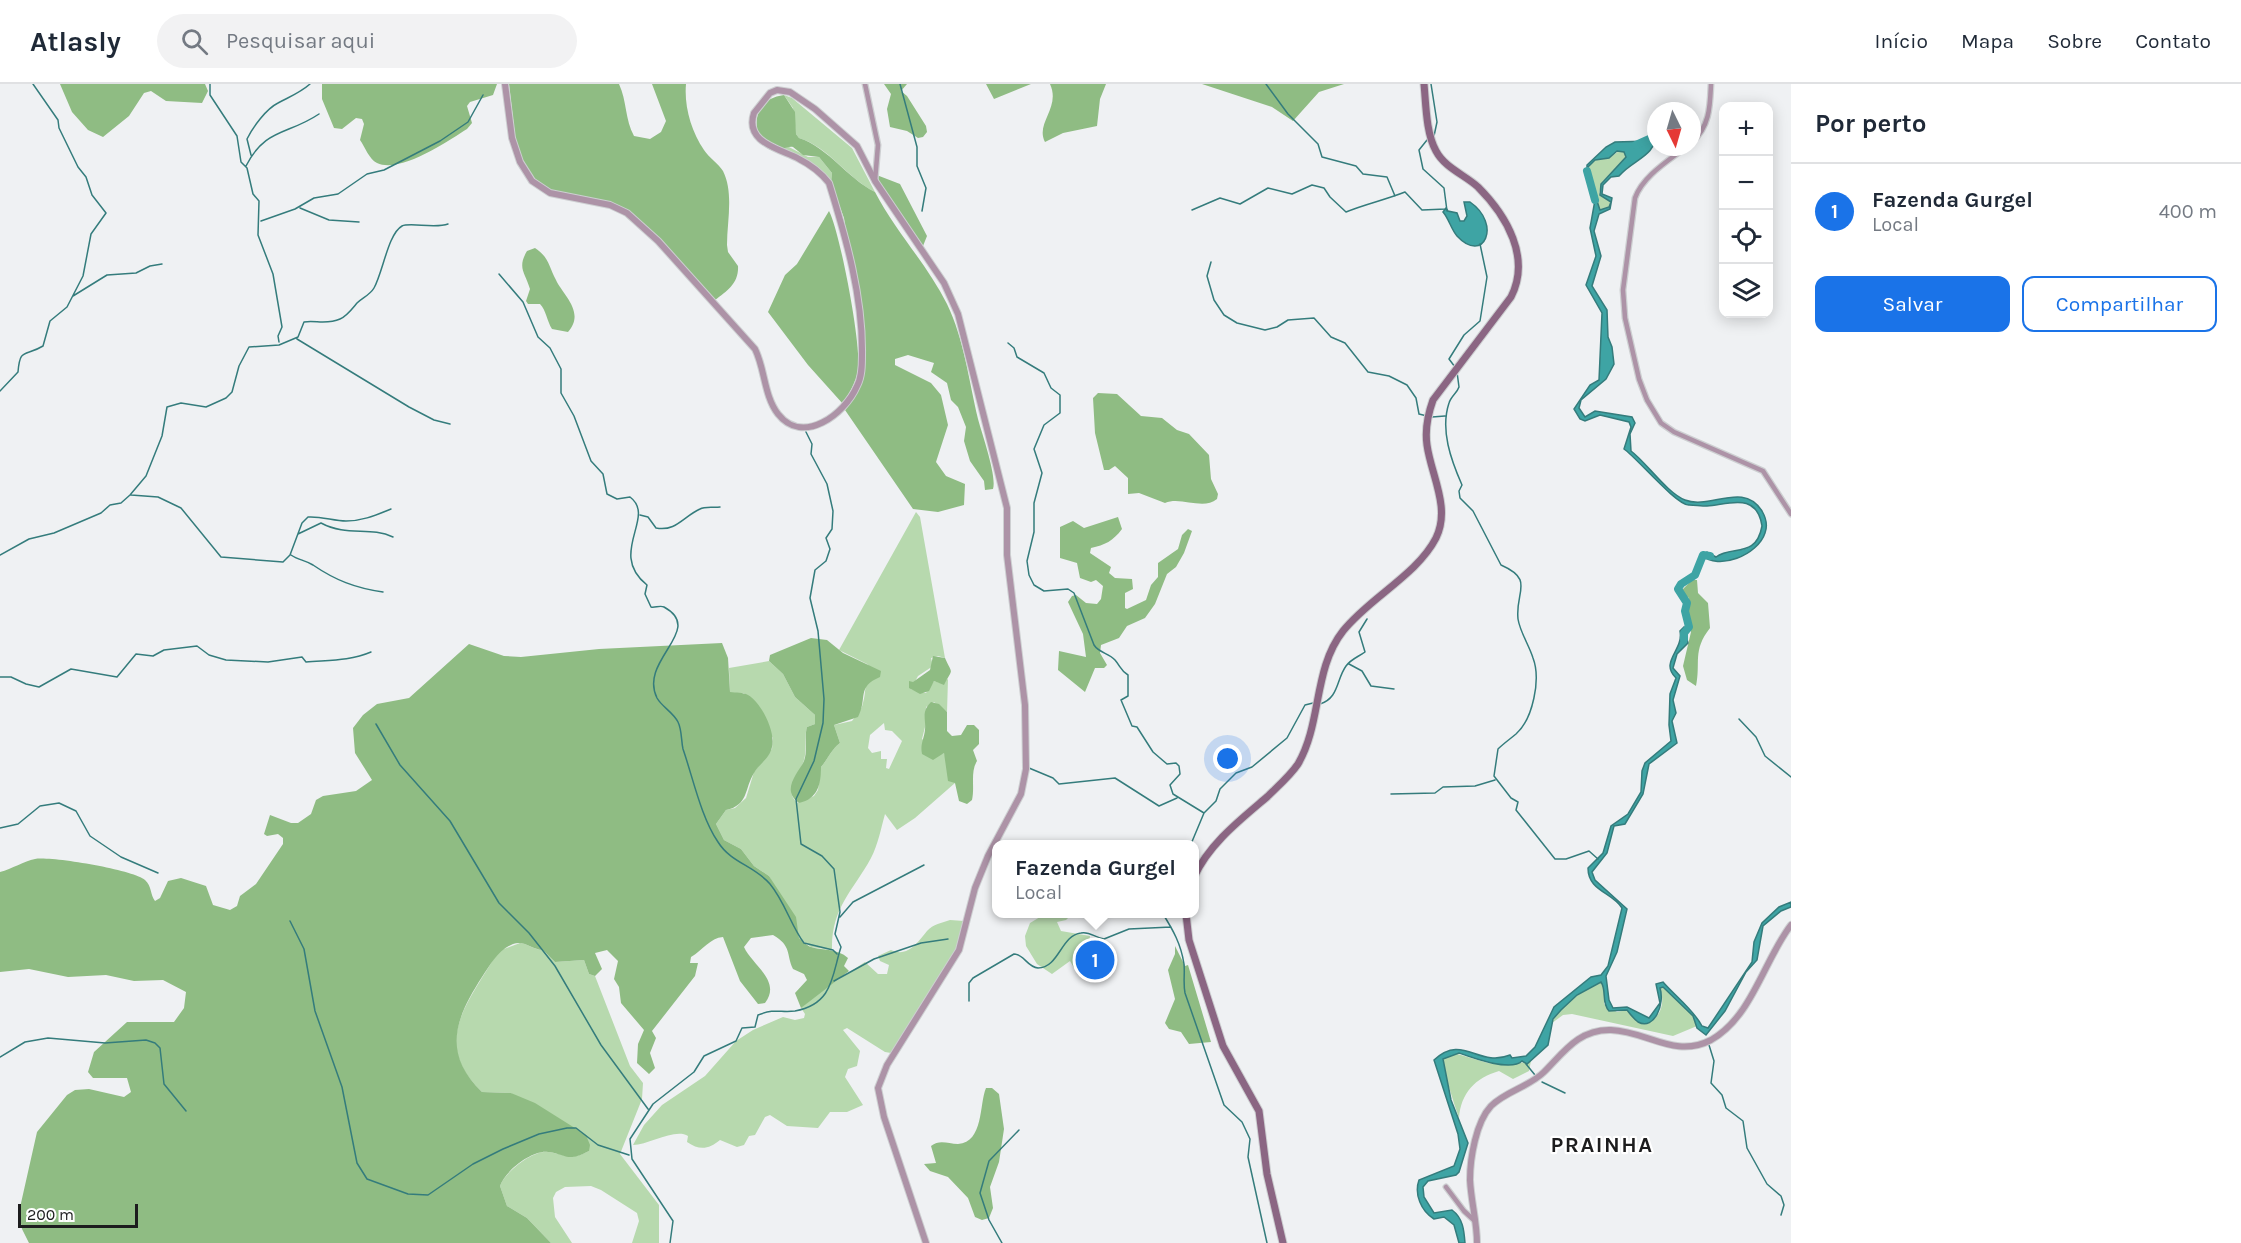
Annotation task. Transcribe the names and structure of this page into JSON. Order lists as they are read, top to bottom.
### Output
{
  "districts": ["PRAINHA"],
  "scale_bar": "200 m",
  "north": "bottom",
  "page": {
    "header": "Atlasly",
    "search": "Pesquisar aqui",
    "nav": [
      "Início",
      "Mapa",
      "Sobre",
      "Contato"
    ],
    "heading": "Por perto",
    "map_buttons": ["+", "−"],
    "list": [
      {
        "mark": "1",
        "name": "Fazenda Gurgel",
        "note": "Local",
        "value": "400 m"
      }
    ],
    "buttons": ["Salvar", "Compartilhar"],
    "popup": ["Fazenda Gurgel", "Local"],
    "pins": "1",
    "scale": "200 m"
  }
}
